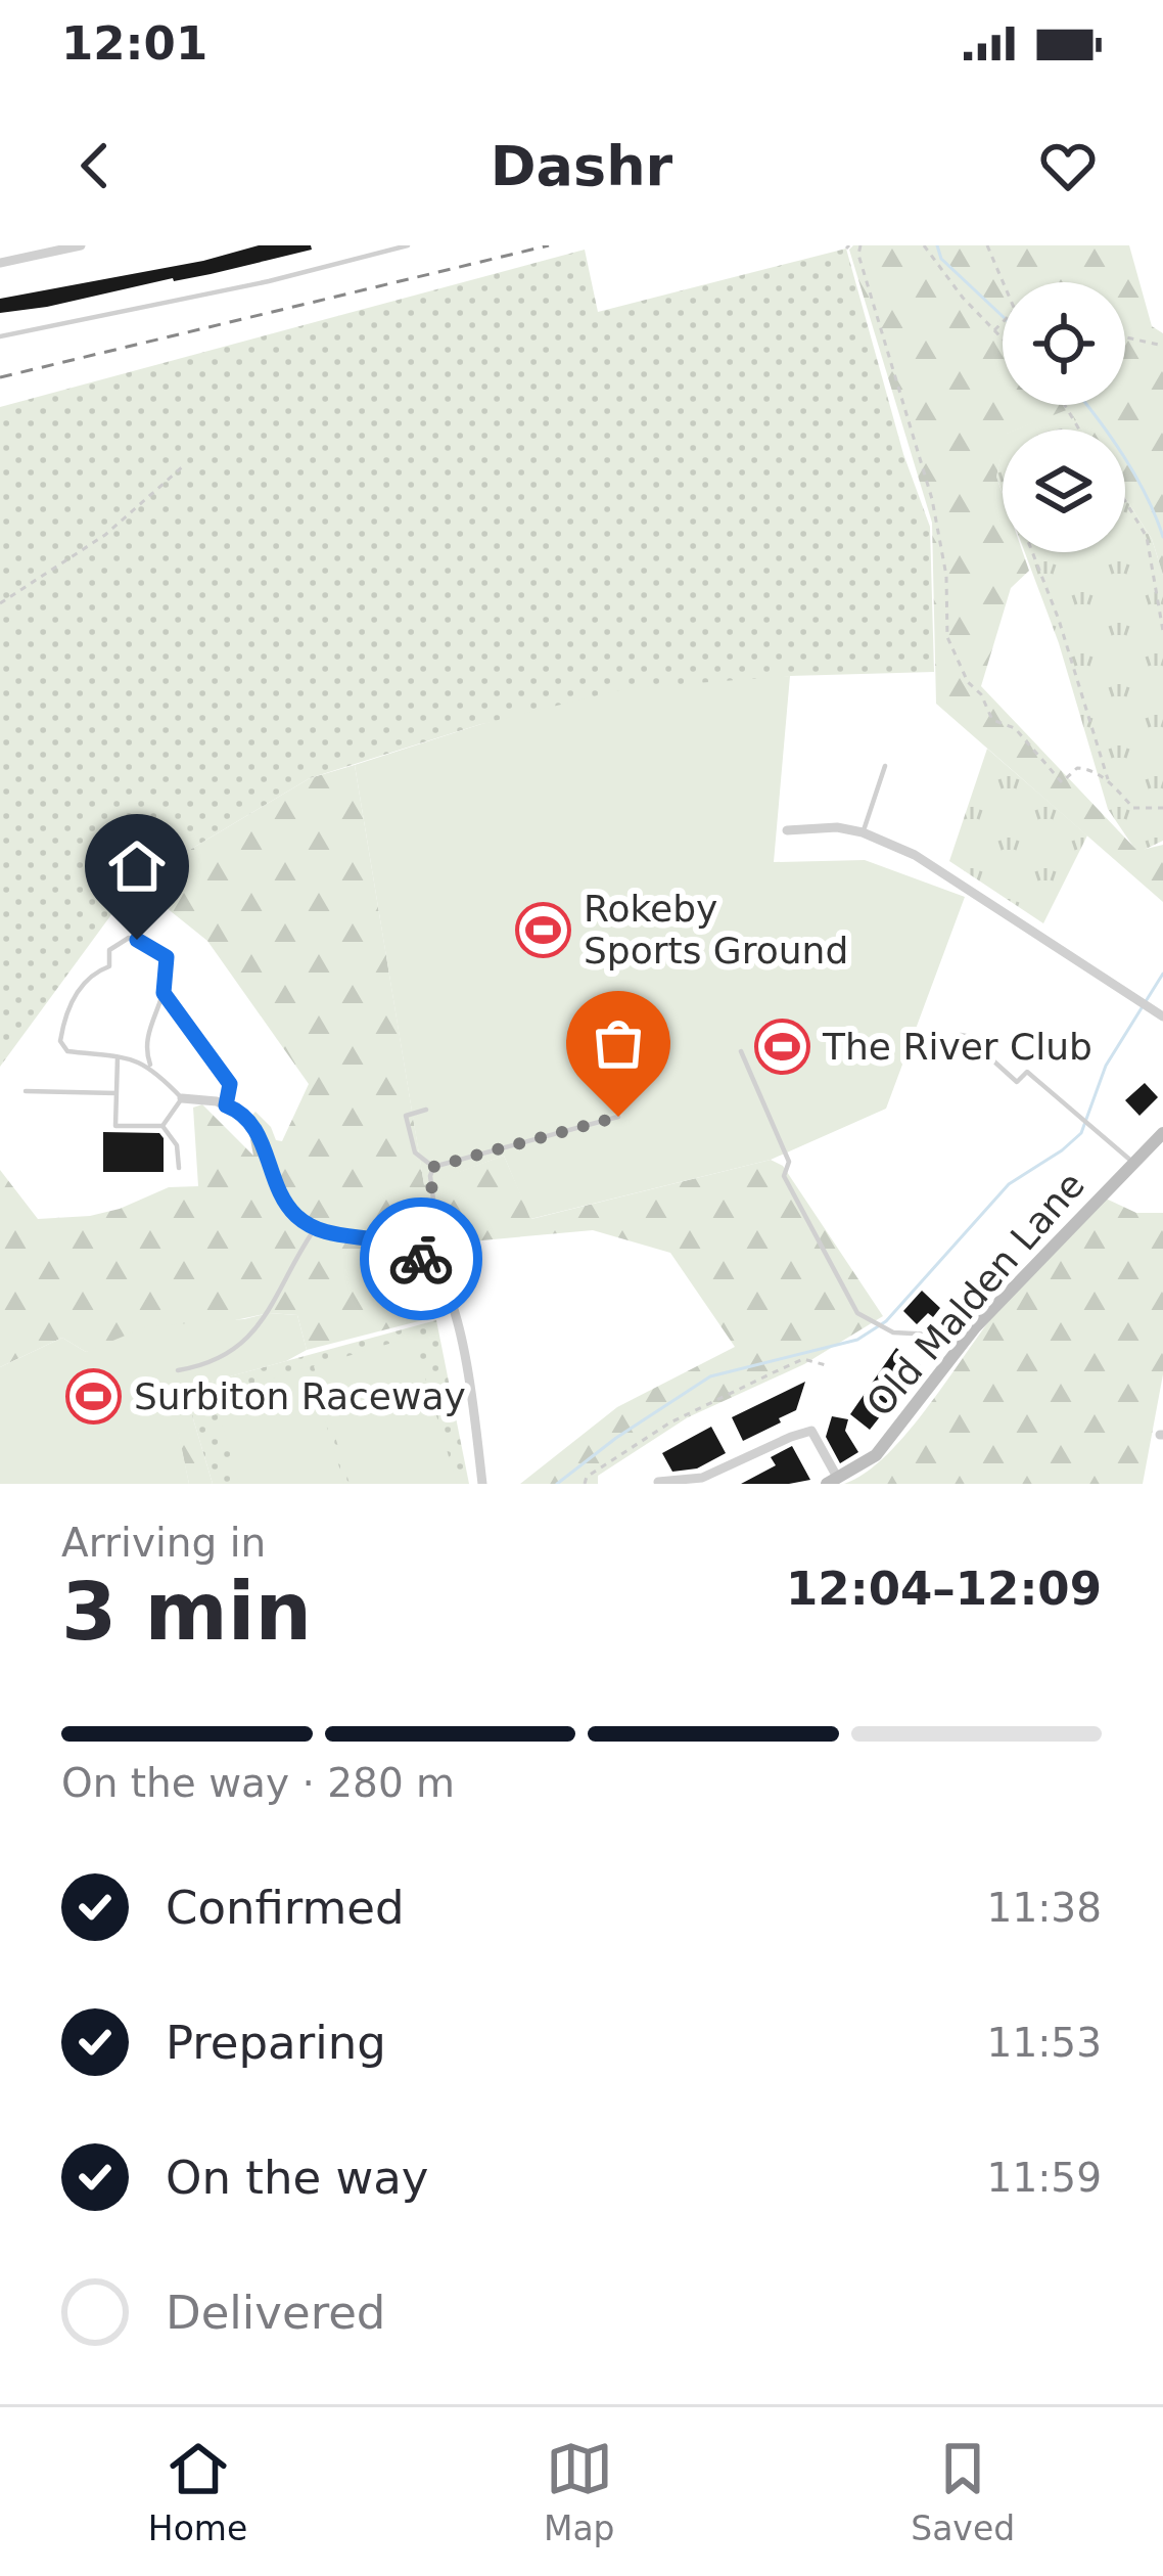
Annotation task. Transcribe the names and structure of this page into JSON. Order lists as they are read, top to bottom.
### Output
{
  "streets": {
    "main road": ["Old Malden Lane"]
  },
  "places": {
    "sports": ["Rokeby Sports Ground", "The River Club", "Surbiton Raceway"]
  },
  "page": {
    "status": "12:01",
    "header": "Dashr",
    "heading": ["3 min", "Arriving in", "12:04–12:09"],
    "bar": "On the way · 280 m",
    "list": [
      ["Confirmed", "11:38"],
      ["Preparing", "11:53"],
      ["On the way", "11:59"],
      "Delivered"
    ],
    "tabs": ["Home", "Map", "Saved"]
  }
}
